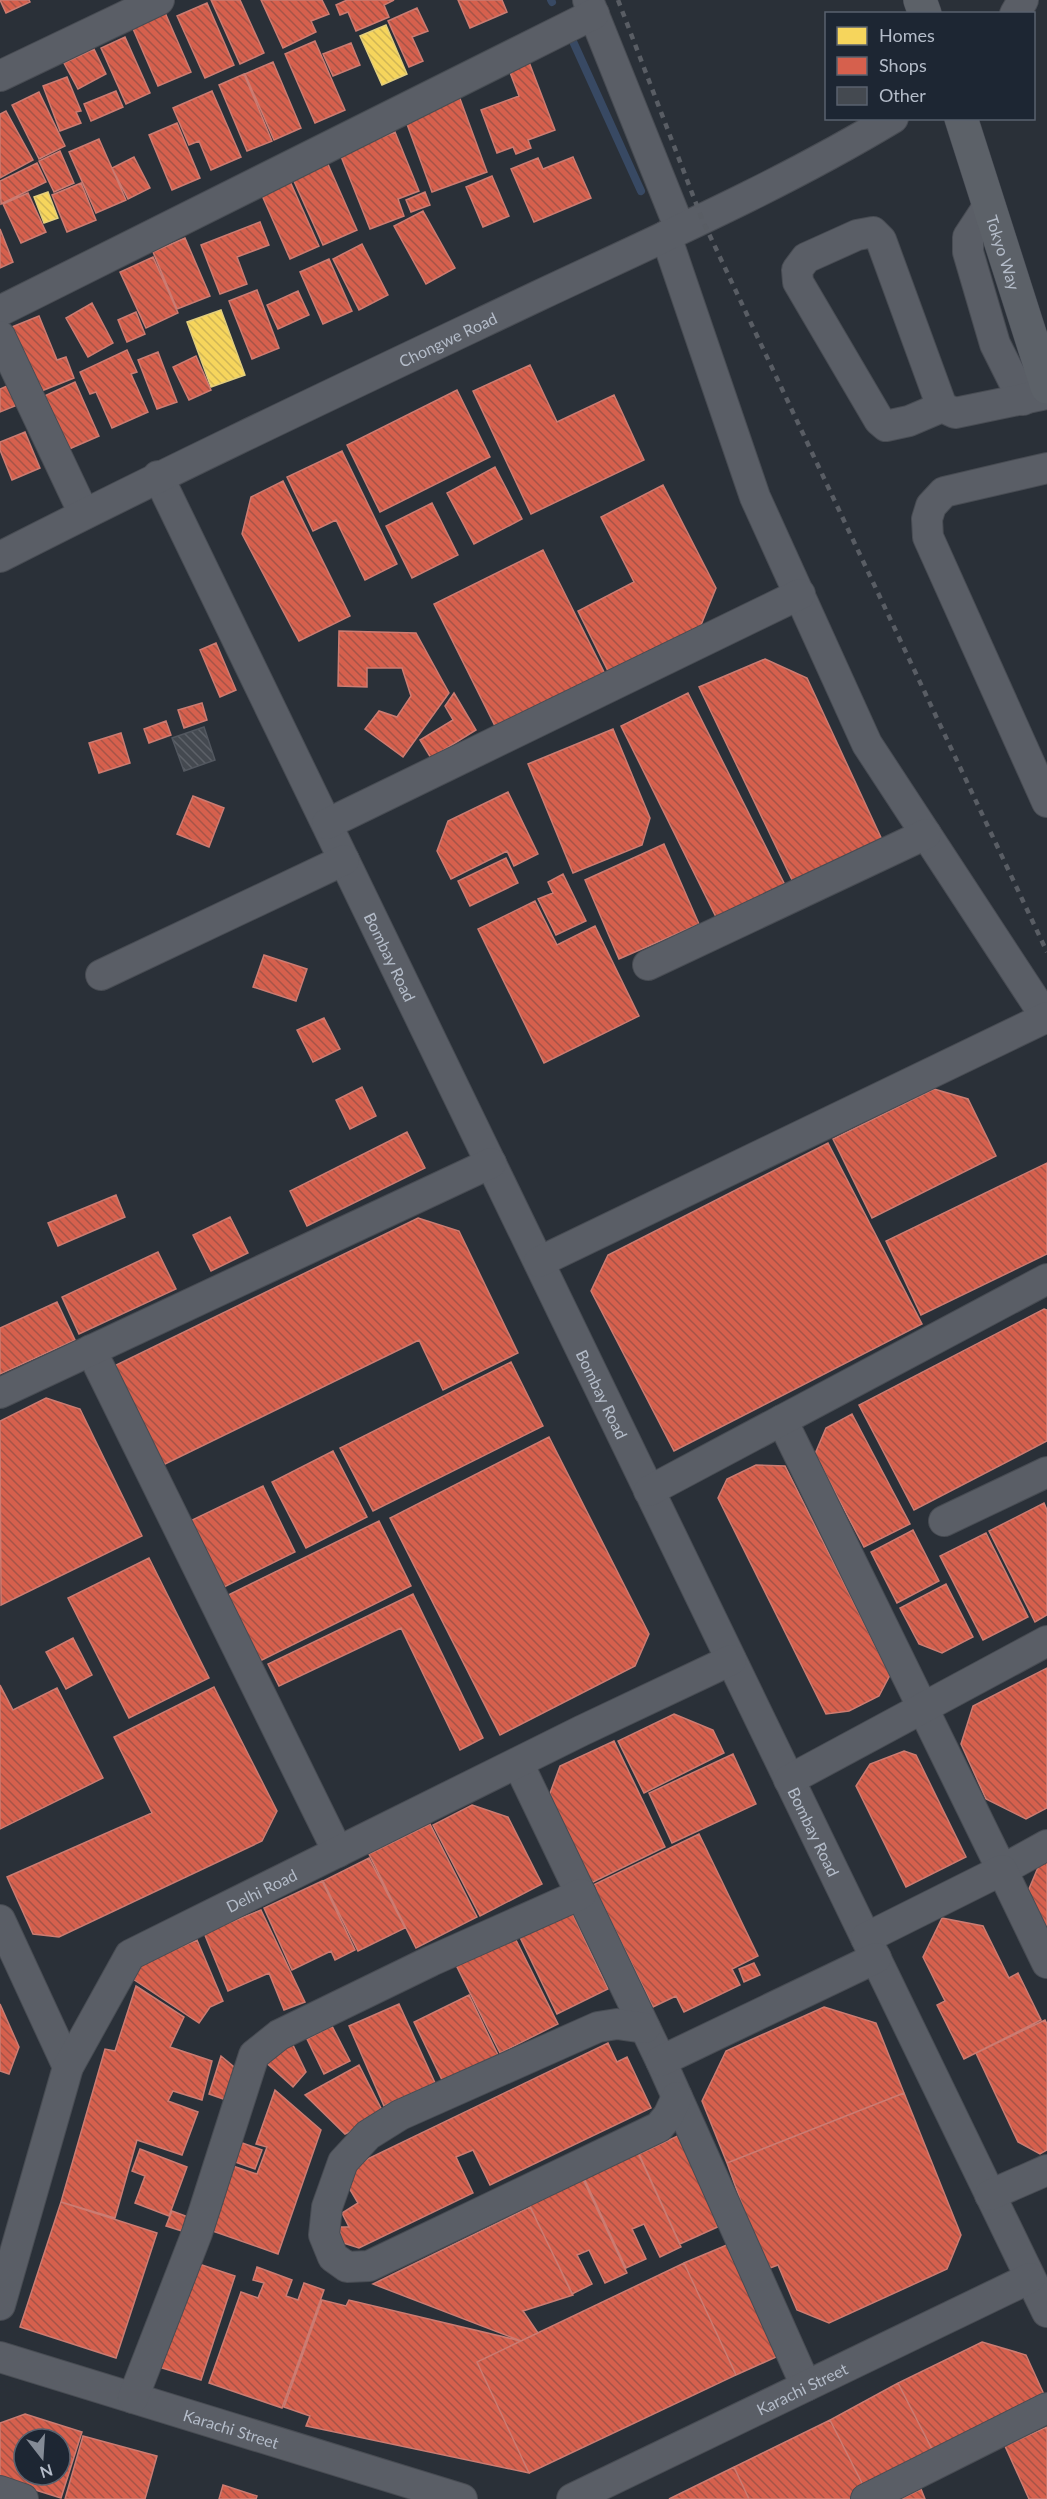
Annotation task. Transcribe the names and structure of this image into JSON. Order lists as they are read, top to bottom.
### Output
{
  "streets": {
    "main road": ["Tokyo Way"],
    "street": [
      "Chongwe Road",
      "Bombay Road",
      "Delhi Road",
      "Karachi Street"
    ]
  },
  "crossings": [
    ["Chongwe Road", "Bombay Road"],
    ["Bombay Road", "Delhi Road"],
    ["Bombay Road", "Karachi Street"]
  ],
  "legend": ["Homes", "Shops", "Other"],
  "north": "bottom"
}
